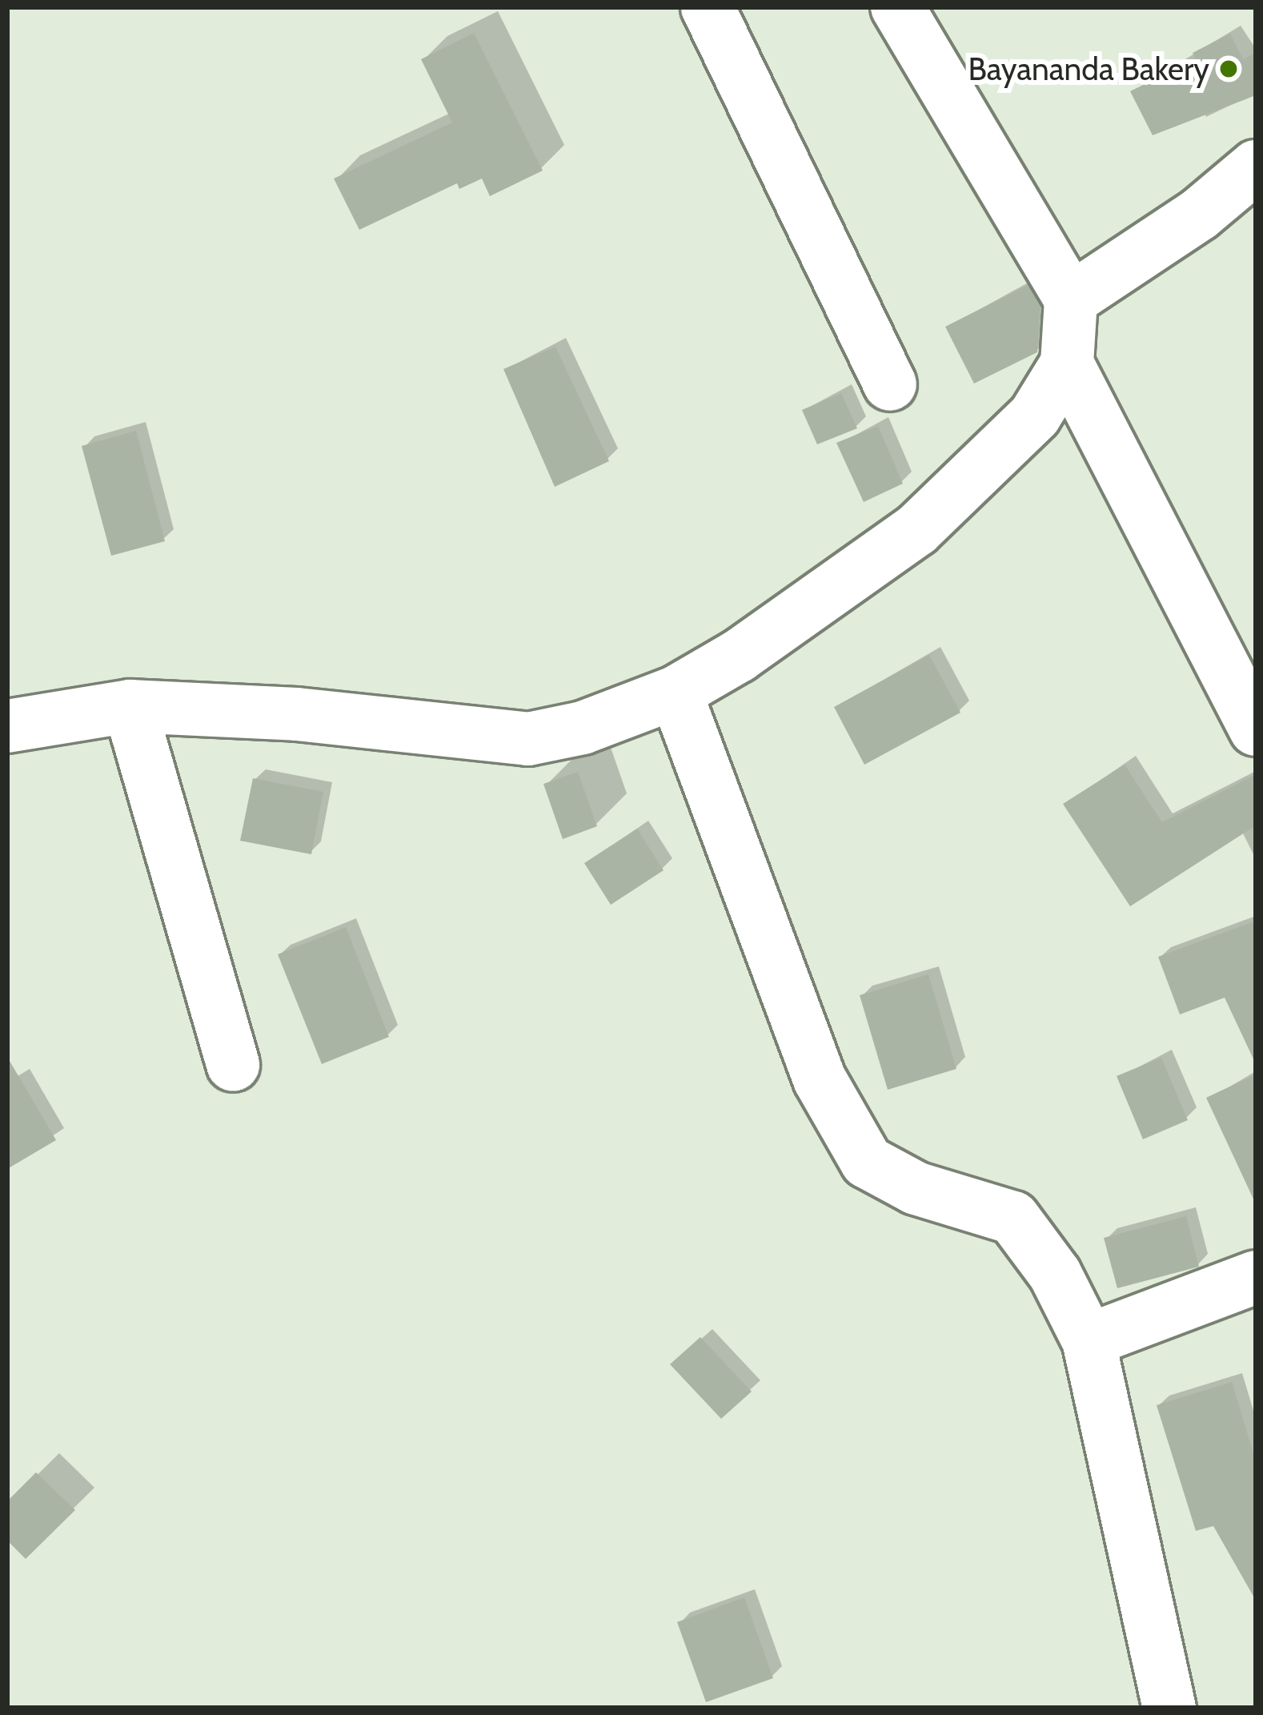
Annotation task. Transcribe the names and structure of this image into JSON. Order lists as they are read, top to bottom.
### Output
{
  "places": ["Bayananda Bakery"]
}
